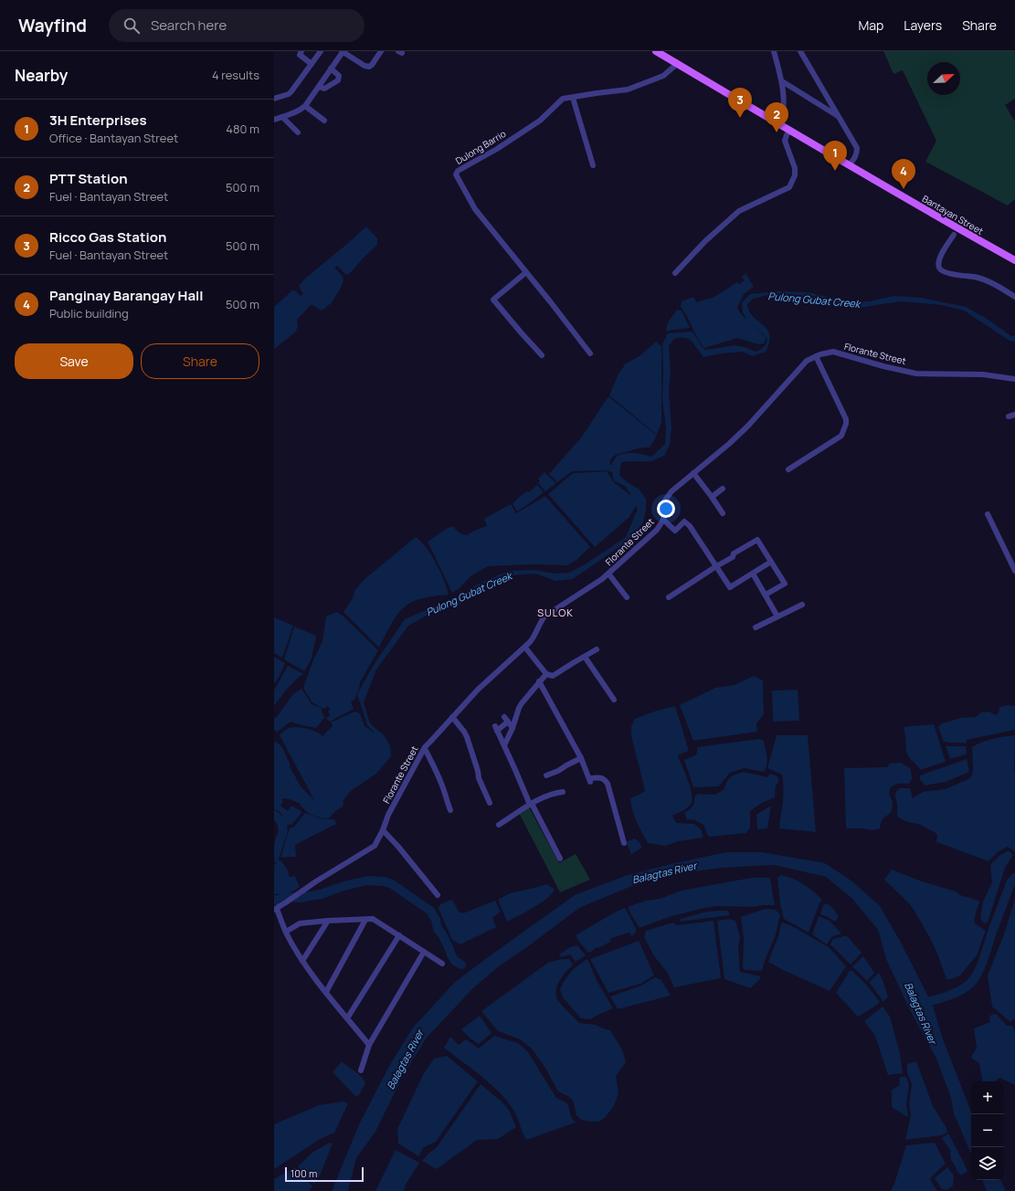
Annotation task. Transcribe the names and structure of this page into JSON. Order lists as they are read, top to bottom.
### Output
{
  "streets": {
    "main road": ["Bantayan Street"],
    "street": ["Dulong Barrio", "Florante Street"]
  },
  "crossings": [
    ["Dulong Barrio", "Bantayan Street"]
  ],
  "districts": ["SULOK"],
  "water": ["Pulong Gubat Creek", "Balagtas River"],
  "scale_bar": "100 m",
  "north": "top right",
  "page": {
    "header": "Wayfind",
    "search": "Search here",
    "nav": ["Map", "Layers", "Share"],
    "heading": ["Nearby", "4 results"],
    "pins": [
      "3",
      "2",
      "1",
      "4"
    ],
    "list": [
      {
        "mark": "1",
        "name": "3H Enterprises",
        "note": "Office · Bantayan Street",
        "value": "480 m"
      },
      {
        "mark": "2",
        "name": "PTT Station",
        "note": "Fuel · Bantayan Street",
        "value": "500 m"
      },
      {
        "mark": "3",
        "name": "Ricco Gas Station",
        "note": "Fuel · Bantayan Street",
        "value": "500 m"
      },
      {
        "mark": "4",
        "name": "Panginay Barangay Hall",
        "note": "Public building",
        "value": "500 m"
      }
    ],
    "buttons": ["Save", "Share"],
    "map_buttons": ["+", "−"],
    "scale": "100 m"
  }
}
